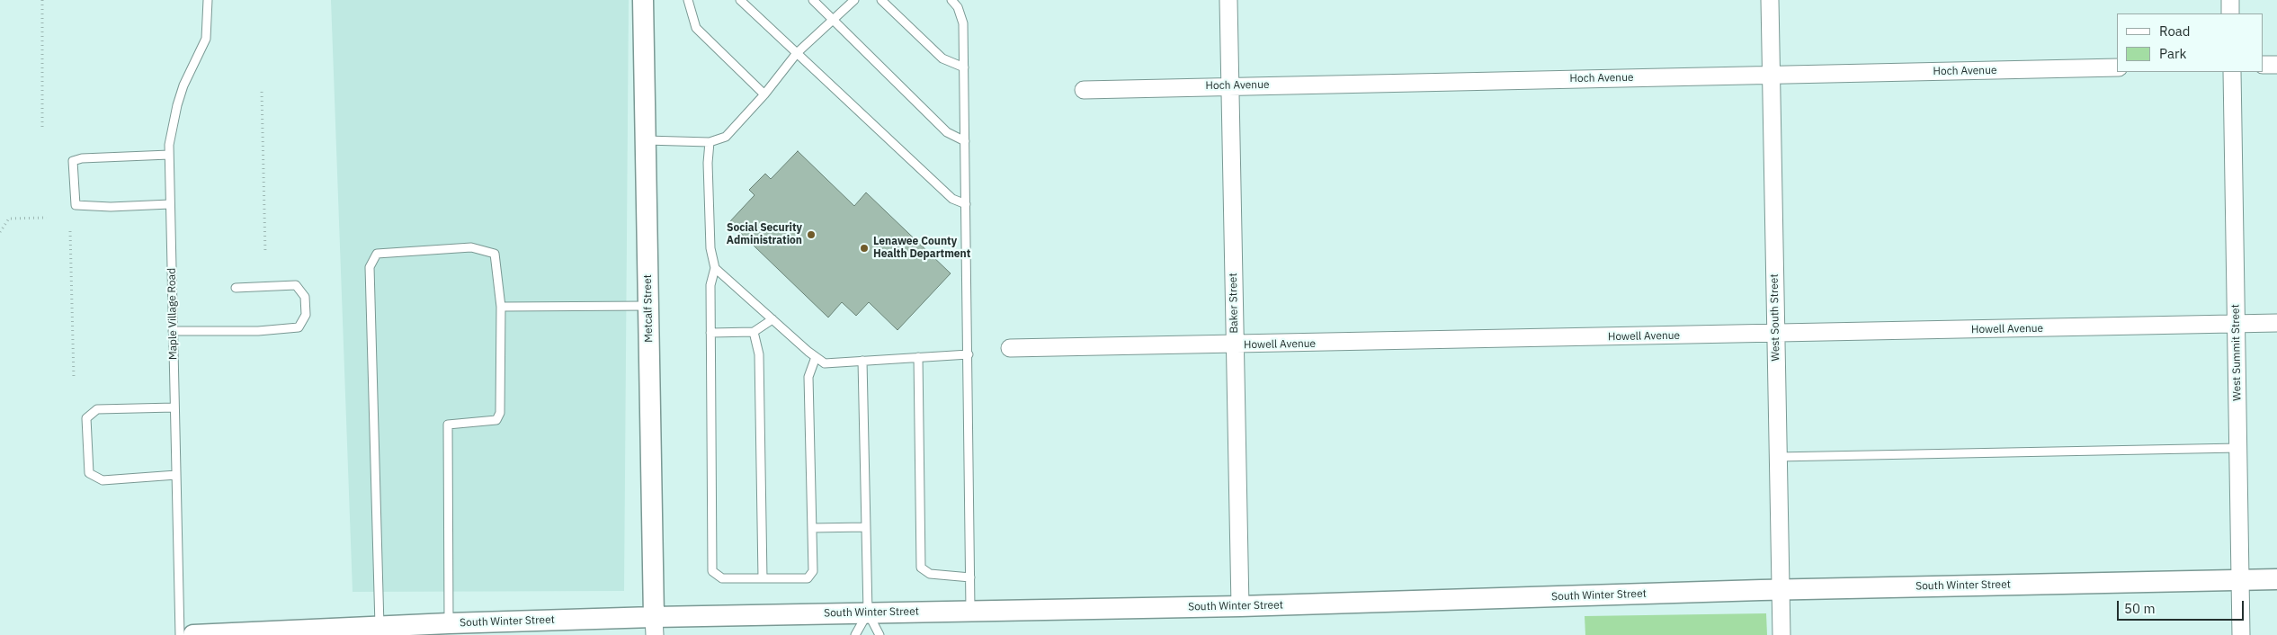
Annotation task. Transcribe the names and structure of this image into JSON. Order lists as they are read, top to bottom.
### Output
{
  "streets": {
    "street": [
      "Hoch Avenue",
      "Baker Street",
      "Metcalf Street",
      "West South Street",
      "Howell Avenue",
      "West Summit Street",
      "South Winter Street"
    ],
    "lane": ["Maple Village Road"]
  },
  "crossings": [
    ["Hoch Avenue", "Baker Street"],
    ["Hoch Avenue", "West South Street"],
    ["Baker Street", "Howell Avenue"],
    ["Baker Street", "South Winter Street"],
    ["Metcalf Street", "South Winter Street"],
    ["West South Street", "Howell Avenue"],
    ["West South Street", "South Winter Street"],
    ["Howell Avenue", "West Summit Street"],
    ["West Summit Street", "South Winter Street"]
  ],
  "places": ["Social Security Administration", "Lenawee County Health Department"],
  "legend": ["Road", "Park"],
  "scale_bar": "50 m"
}
